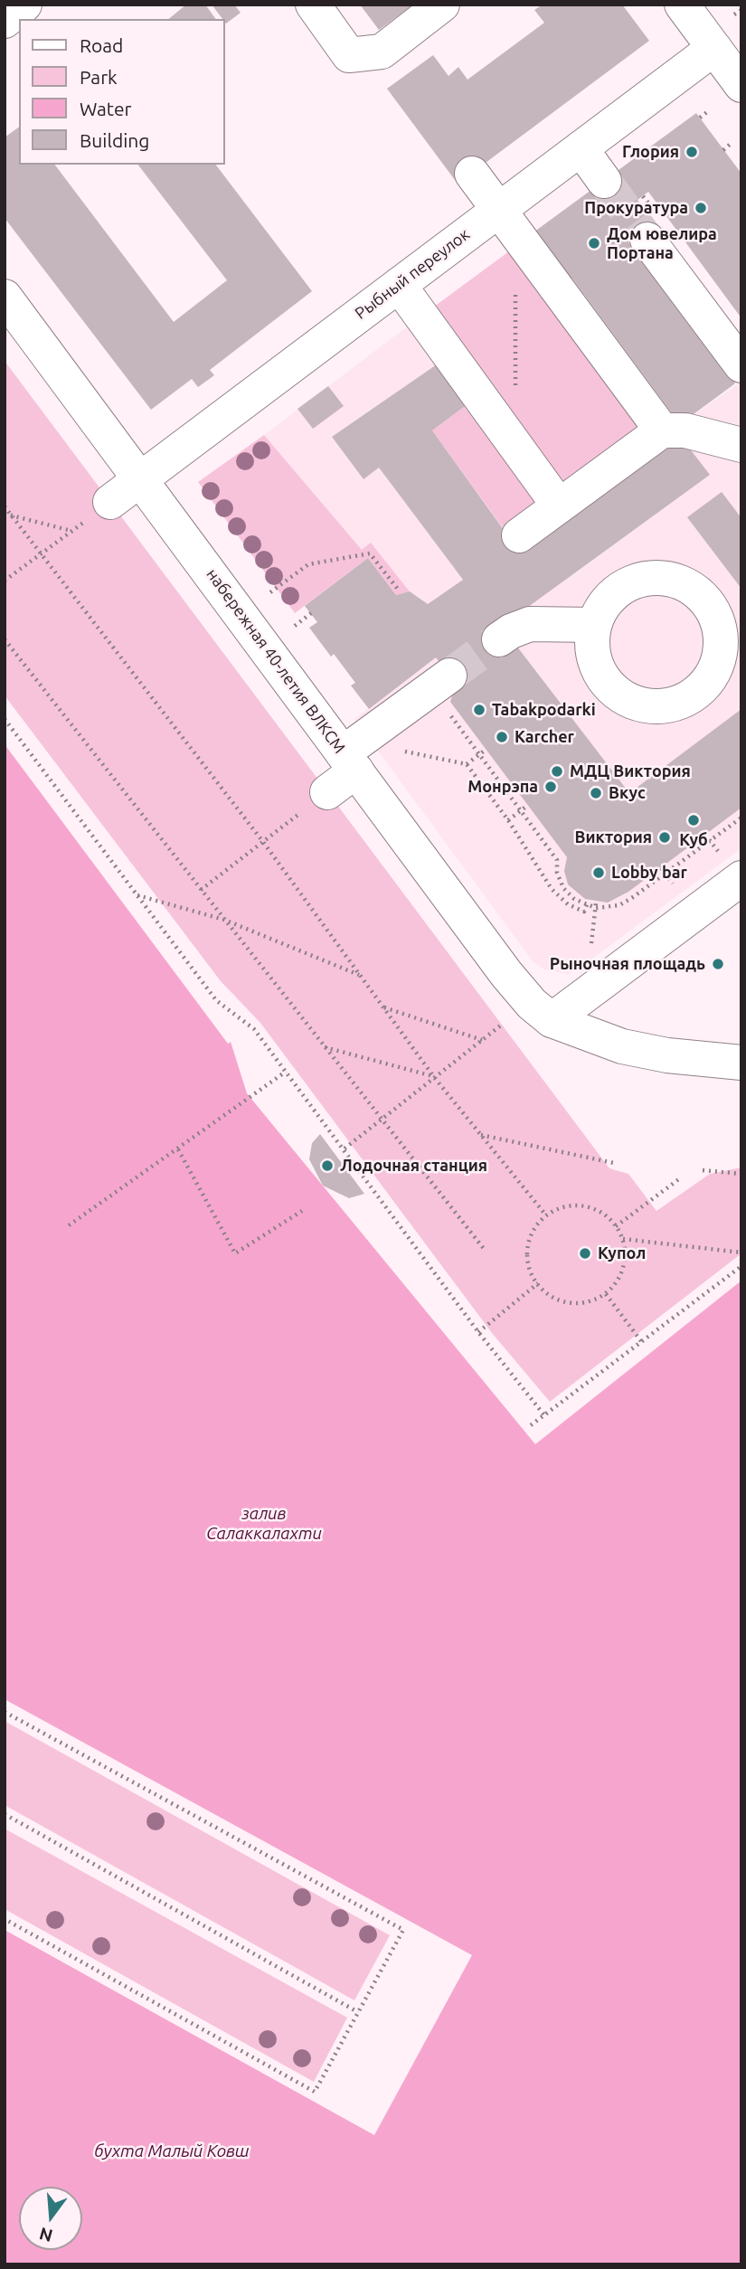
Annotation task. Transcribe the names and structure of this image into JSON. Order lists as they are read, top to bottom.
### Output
{
  "streets": {
    "street": ["Рыбный переулок", "набережная 40-летия ВЛКСМ"]
  },
  "crossings": [
    ["Рыбный переулок", "набережная 40-летия ВЛКСМ"]
  ],
  "water": ["залив Салаккалахти", "бухта Малый Ковш"],
  "places": [
    "Глория",
    "Прокуратура",
    "Дом ювелира Портана",
    "Tabakpodarki",
    "Karcher",
    "МДЦ Виктория",
    "Монрэпа",
    "Вкус",
    "Куб",
    "Виктория",
    "Lobby bar",
    "Рыночная площадь",
    "Лодочная станция",
    "Купол"
  ],
  "legend": [
    "Road",
    "Park",
    "Water",
    "Building"
  ],
  "north": "bottom"
}
